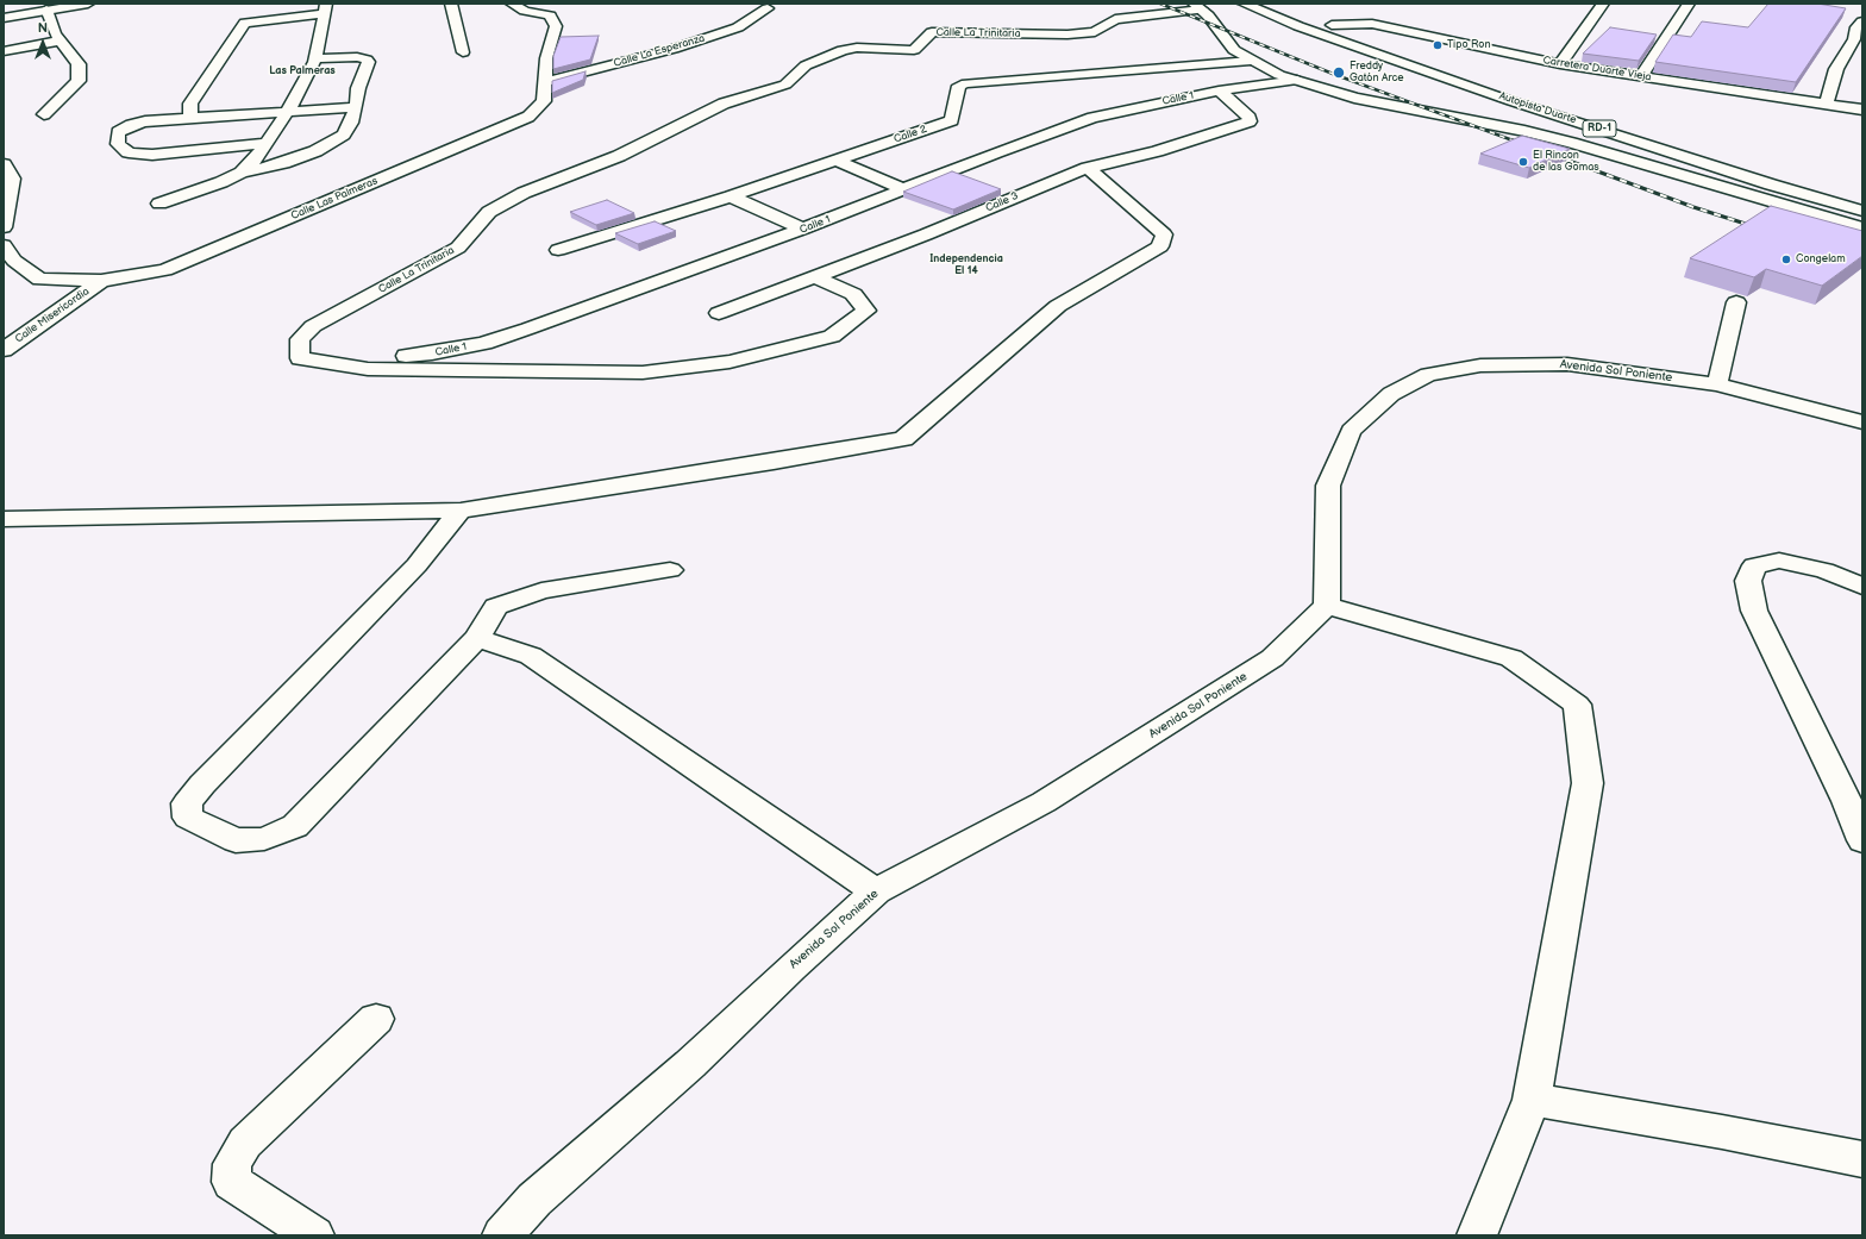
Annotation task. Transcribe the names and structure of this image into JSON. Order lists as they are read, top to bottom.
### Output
{
  "streets": {
    "main road": [
      "Calle La Trinitaria",
      "Calle La Esperanza",
      "Carretera Duarte Vieja",
      "Calle 1",
      "Autopista Duarte",
      "RD-1",
      "Calle 2",
      "Calle Las Palmeras",
      "Calle 3",
      "Calle Misericordia",
      "Avenida Sol Poniente"
    ]
  },
  "crossings": [
    ["Calle La Trinitaria", "Calle 1"],
    ["Calle La Trinitaria", "Calle 3"],
    ["Calle La Esperanza", "Calle Las Palmeras"],
    ["Carretera Duarte Vieja", "Autopista Duarte"],
    ["Calle 1", "Calle 3"],
    ["Calle Las Palmeras", "Calle Misericordia"]
  ],
  "districts": ["Las Palmeras", "Independencia El 14"],
  "places": [
    "Tipo Ron",
    "Freddy Gatón Arce",
    "El Rincon de las Gomas",
    "Congelam"
  ],
  "north": "top"
}
